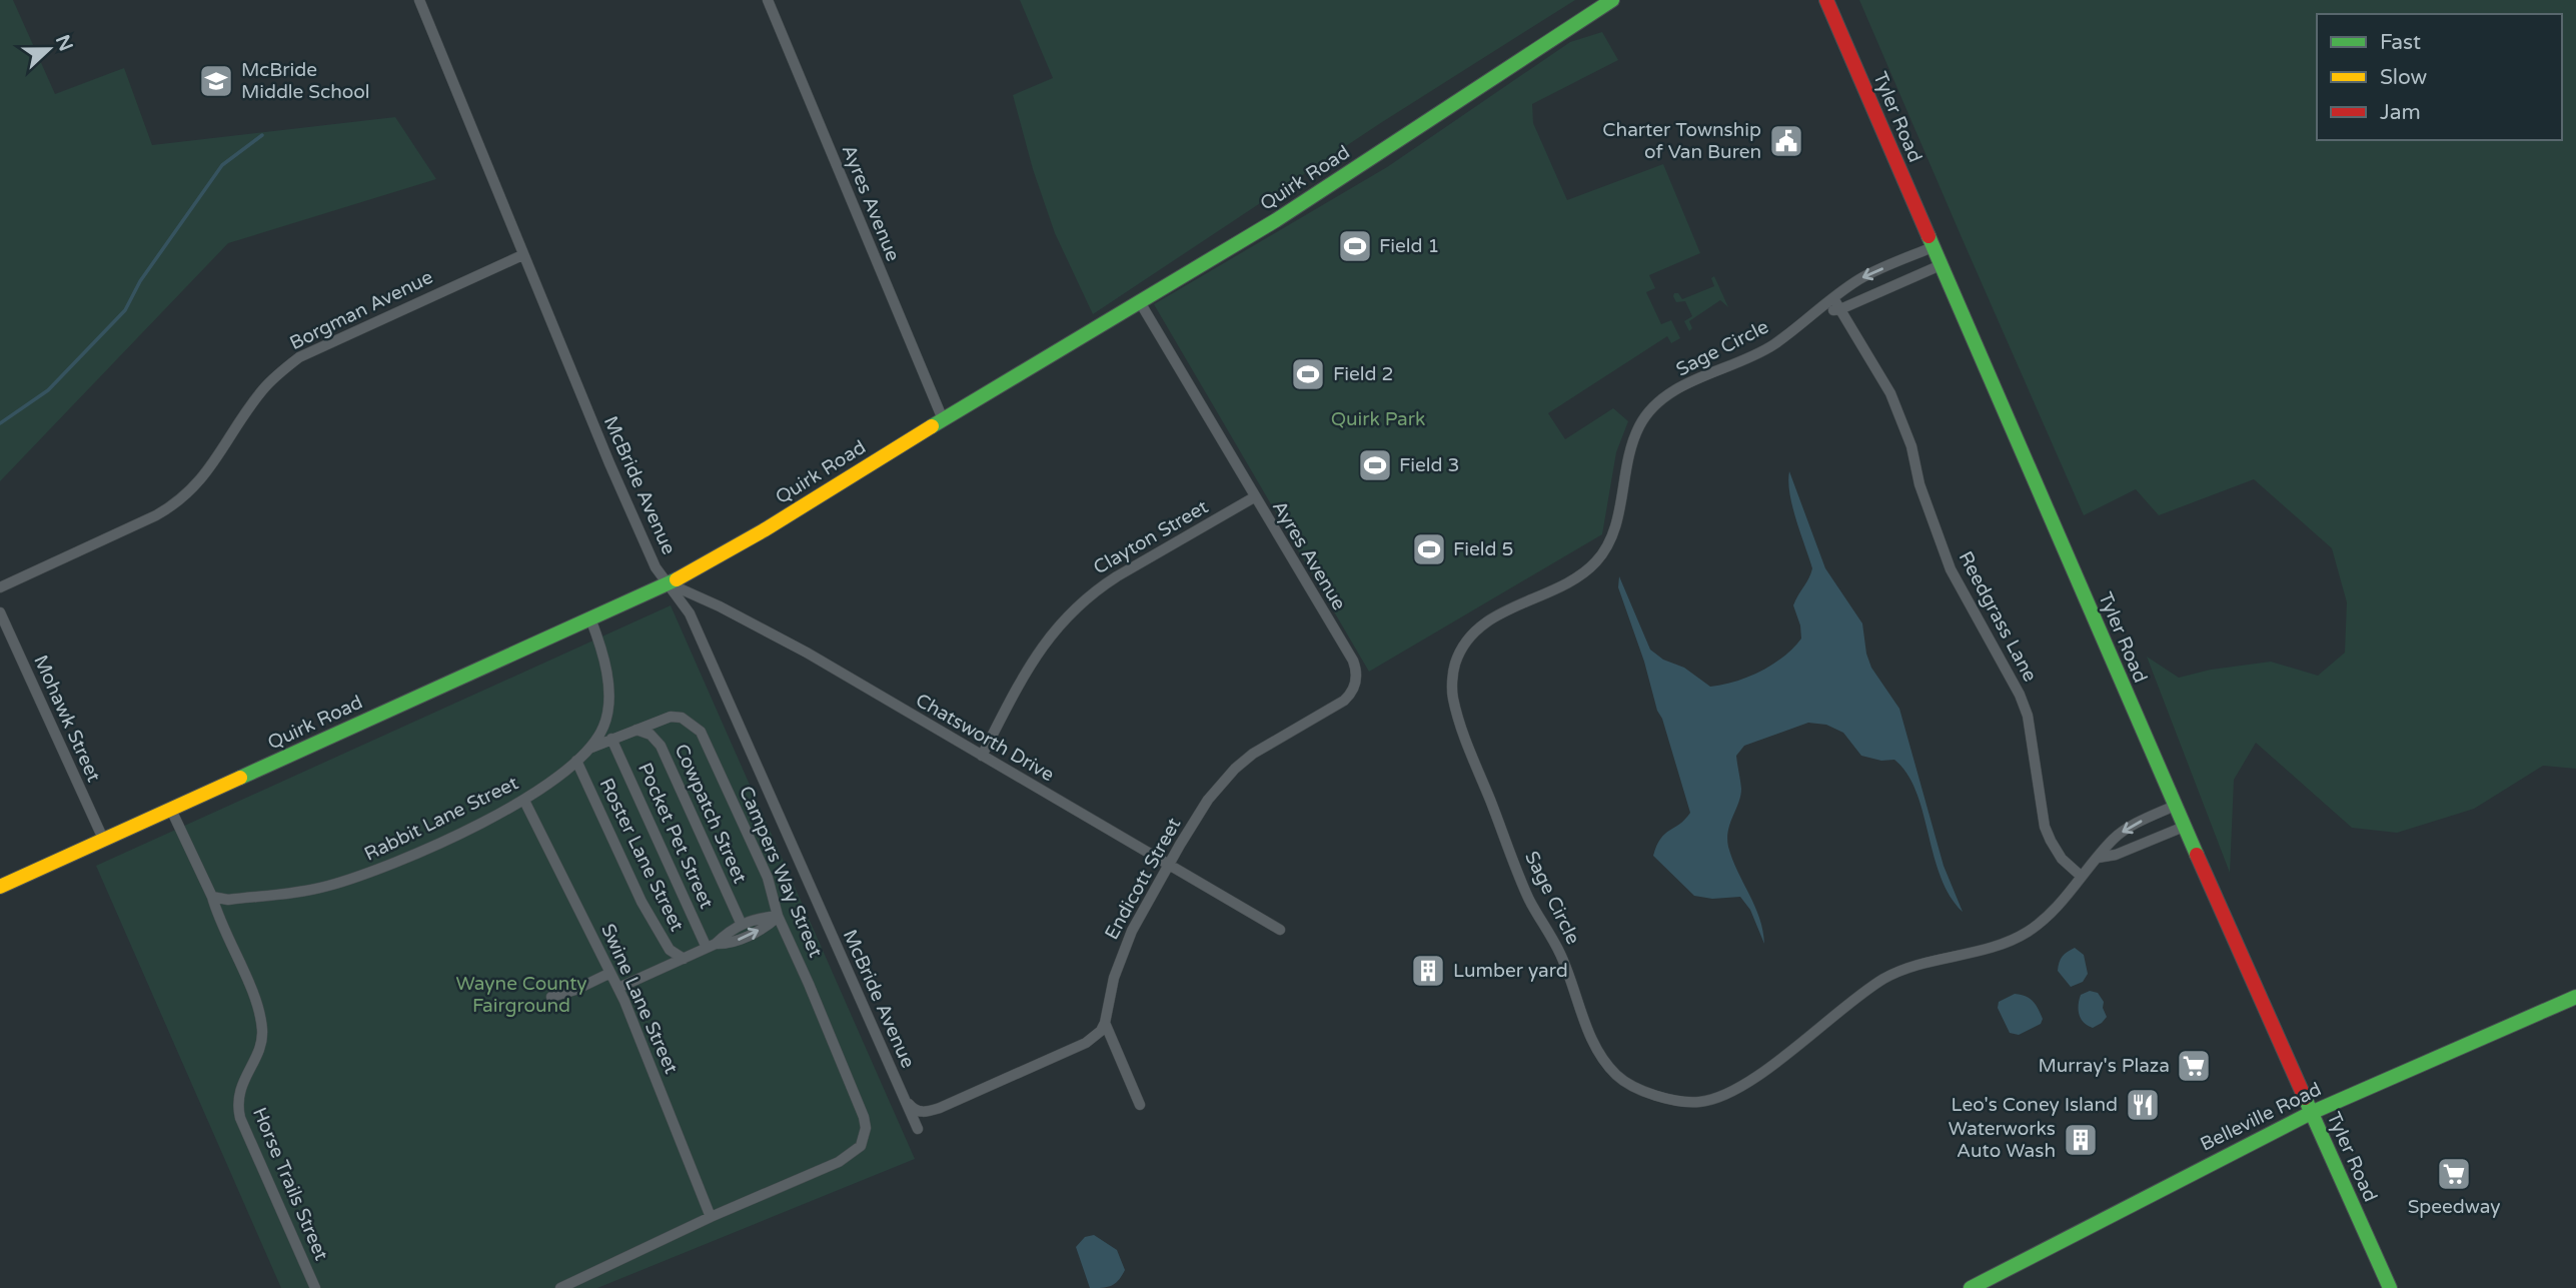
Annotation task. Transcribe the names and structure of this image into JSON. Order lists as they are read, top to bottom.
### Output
{
  "streets": {
    "street": [
      "Tyler Road",
      "Quirk Road",
      "Ayres Avenue",
      "Borgman Avenue",
      "Sage Circle",
      "McBride Avenue",
      "Clayton Street",
      "Reedgrass Lane",
      "Mohawk Street",
      "Chatsworth Drive",
      "Cowpatch Street",
      "Rabbit Lane Street",
      "Pocket Pet Street",
      "Roster Lane Street",
      "Campers Way Street",
      "Endicott Street",
      "Swine Lane Street",
      "Belleville Road",
      "Horse Trails Street"
    ]
  },
  "crossings": [
    ["Tyler Road", "Sage Circle"],
    ["Tyler Road", "Belleville Road"],
    ["Quirk Road", "Ayres Avenue"],
    ["Quirk Road", "McBride Avenue"],
    ["Quirk Road", "Mohawk Street"],
    ["Quirk Road", "Chatsworth Drive"],
    ["Quirk Road", "Rabbit Lane Street"],
    ["Ayres Avenue", "Clayton Street"],
    ["Ayres Avenue", "Endicott Street"],
    ["Borgman Avenue", "McBride Avenue"],
    ["Sage Circle", "Reedgrass Lane"],
    ["McBride Avenue", "Chatsworth Drive"],
    ["Clayton Street", "Chatsworth Drive"],
    ["Chatsworth Drive", "Endicott Street"],
    ["Cowpatch Street", "Campers Way Street"],
    ["Rabbit Lane Street", "Roster Lane Street"],
    ["Rabbit Lane Street", "Campers Way Street"],
    ["Rabbit Lane Street", "Swine Lane Street"],
    ["Rabbit Lane Street", "Horse Trails Street"],
    ["Pocket Pet Street", "Campers Way Street"],
    ["Campers Way Street", "Swine Lane Street"]
  ],
  "parks": ["Quirk Park", "Wayne County Fairground"],
  "places": {
    "school or university": ["McBride Middle School"],
    "public building": ["Charter Township of Van Buren"],
    "sports": [
      "Field 1",
      "Field 2",
      "Field 3",
      "Field 5"
    ],
    "building": ["Lumber yard", "Waterworks Auto Wash"],
    "supermarket": ["Murray's Plaza", "Speedway"],
    "restaurant": ["Leo's Coney Island"]
  },
  "legend": ["Fast", "Slow", "Jam"],
  "north": "right"
}
